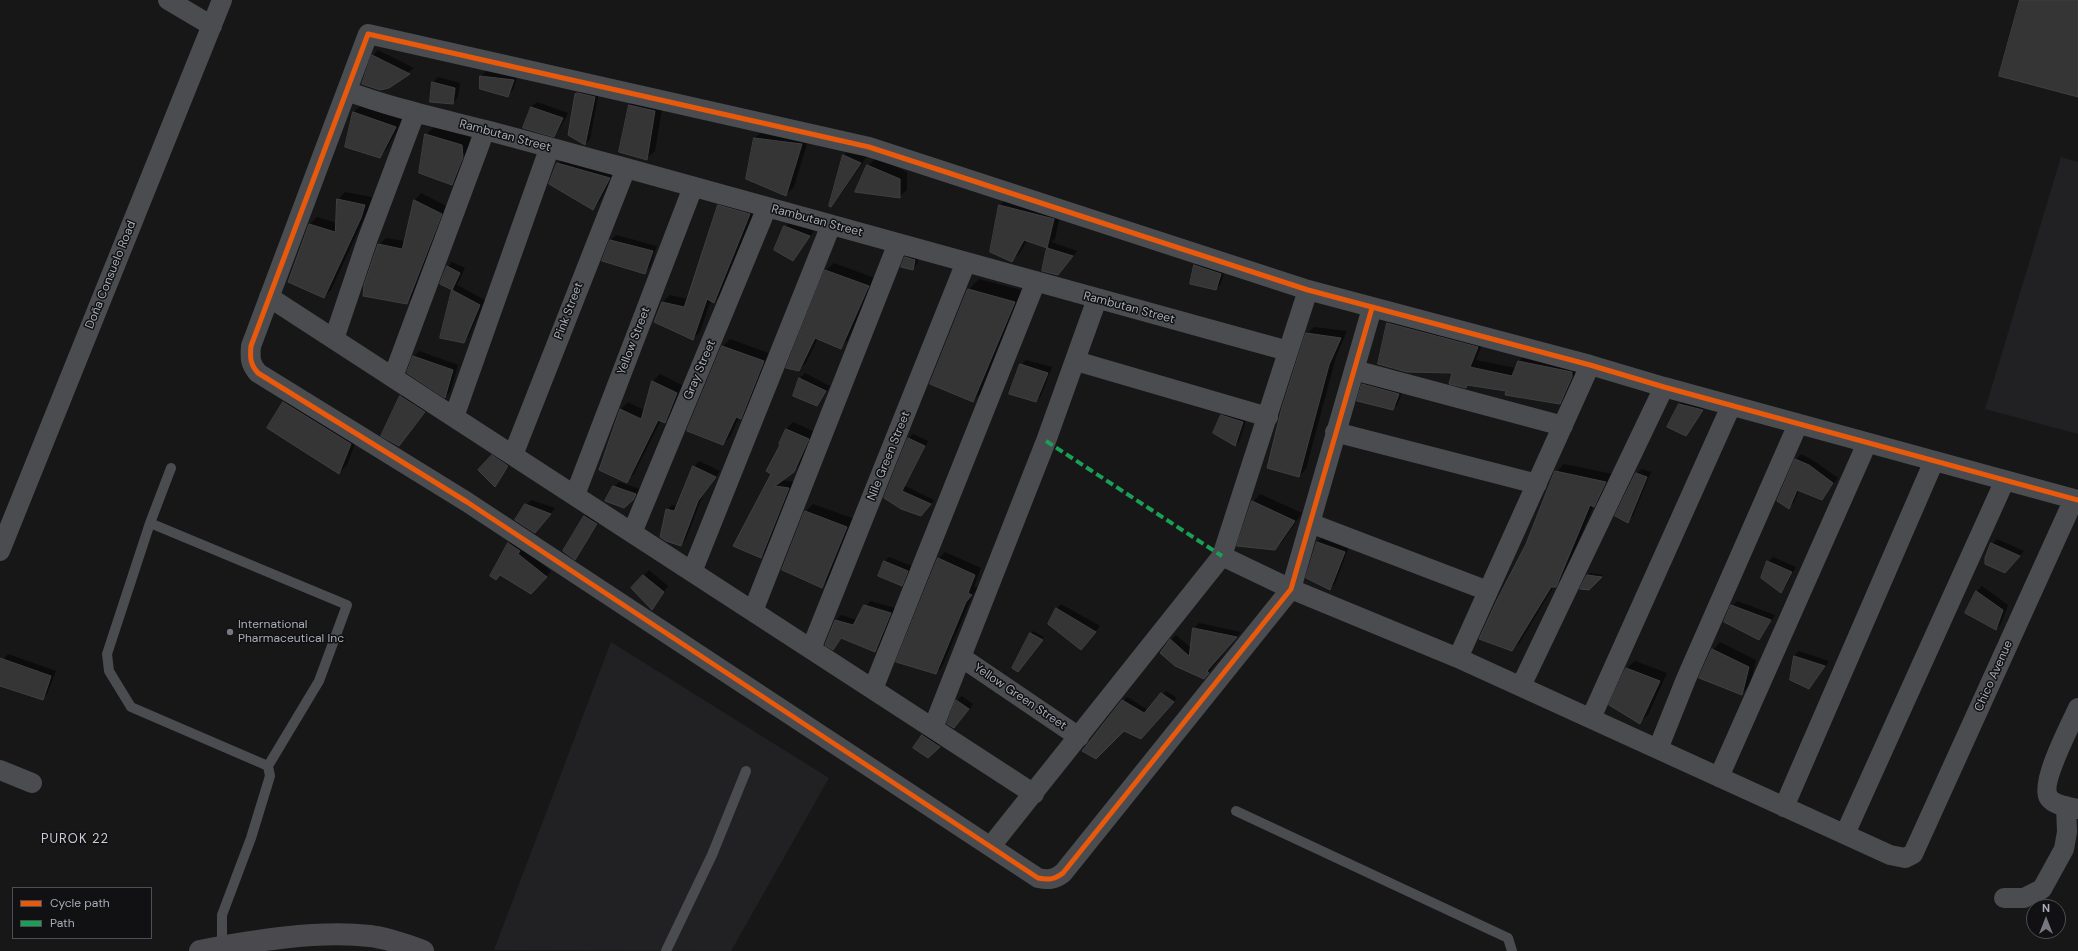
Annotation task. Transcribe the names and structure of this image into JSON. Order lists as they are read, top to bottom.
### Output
{
  "streets": {
    "street": [
      "Rambutan Street",
      "Doña Consuelo Road",
      "Pink Street",
      "Yellow Street",
      "Gray Street",
      "Nile Green Street",
      "Chico Avenue",
      "Yellow Green Street"
    ]
  },
  "crossings": [
    ["Rambutan Street", "Pink Street"],
    ["Rambutan Street", "Yellow Street"],
    ["Rambutan Street", "Gray Street"],
    ["Rambutan Street", "Nile Green Street"]
  ],
  "districts": ["PUROK 22"],
  "places": ["International Pharmaceutical Inc"],
  "legend": ["Cycle path", "Path"],
  "north": "top"
}
